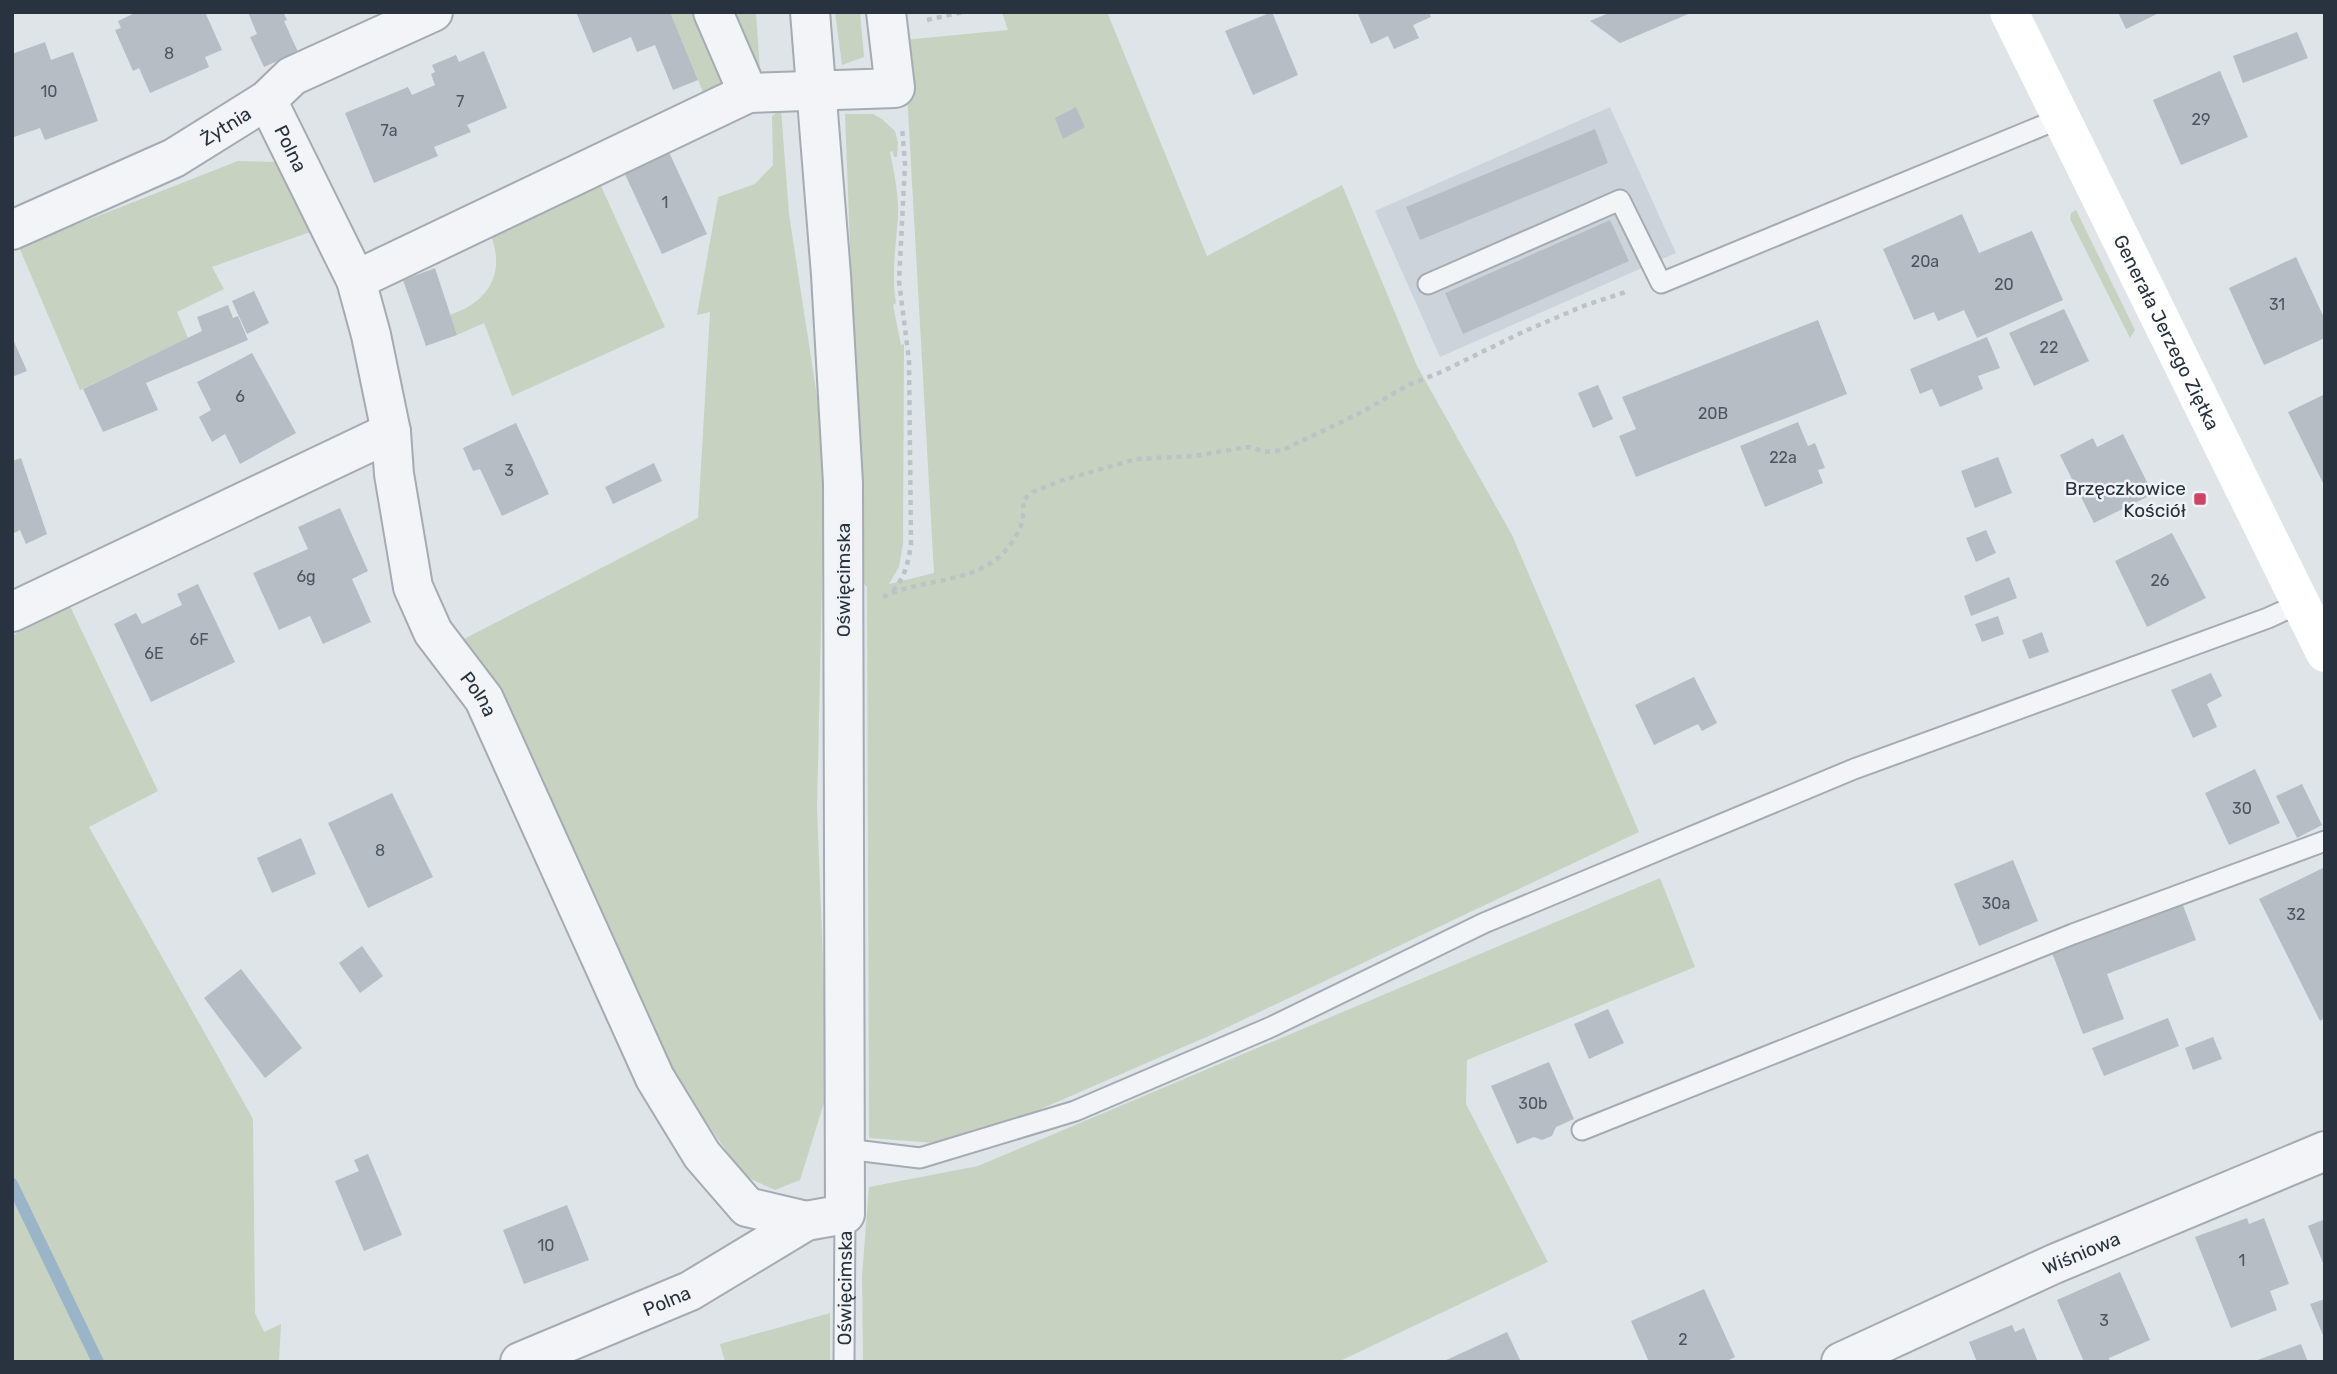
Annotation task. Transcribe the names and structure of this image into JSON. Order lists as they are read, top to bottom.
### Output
{
  "streets": {
    "main road": ["Generała Jerzego Ziętka"],
    "street": [
      "Żytnia",
      "Polna",
      "Oświęcimska",
      "Wiśniowa"
    ]
  },
  "crossings": [
    ["Żytnia", "Polna"],
    ["Polna", "Oświęcimska"]
  ],
  "places": {
    "transit": ["Brzęczkowice Kościół"]
  },
  "house_numbers": [
    "8",
    "10",
    "7",
    "29",
    "7a",
    "1",
    "20a",
    "20",
    "31",
    "22",
    "6",
    "20B",
    "22a",
    "3",
    "6g",
    "26",
    "6F",
    "6E",
    "30",
    "8",
    "30a",
    "32",
    "30b",
    "10",
    "1",
    "3",
    "2"
  ]
}
